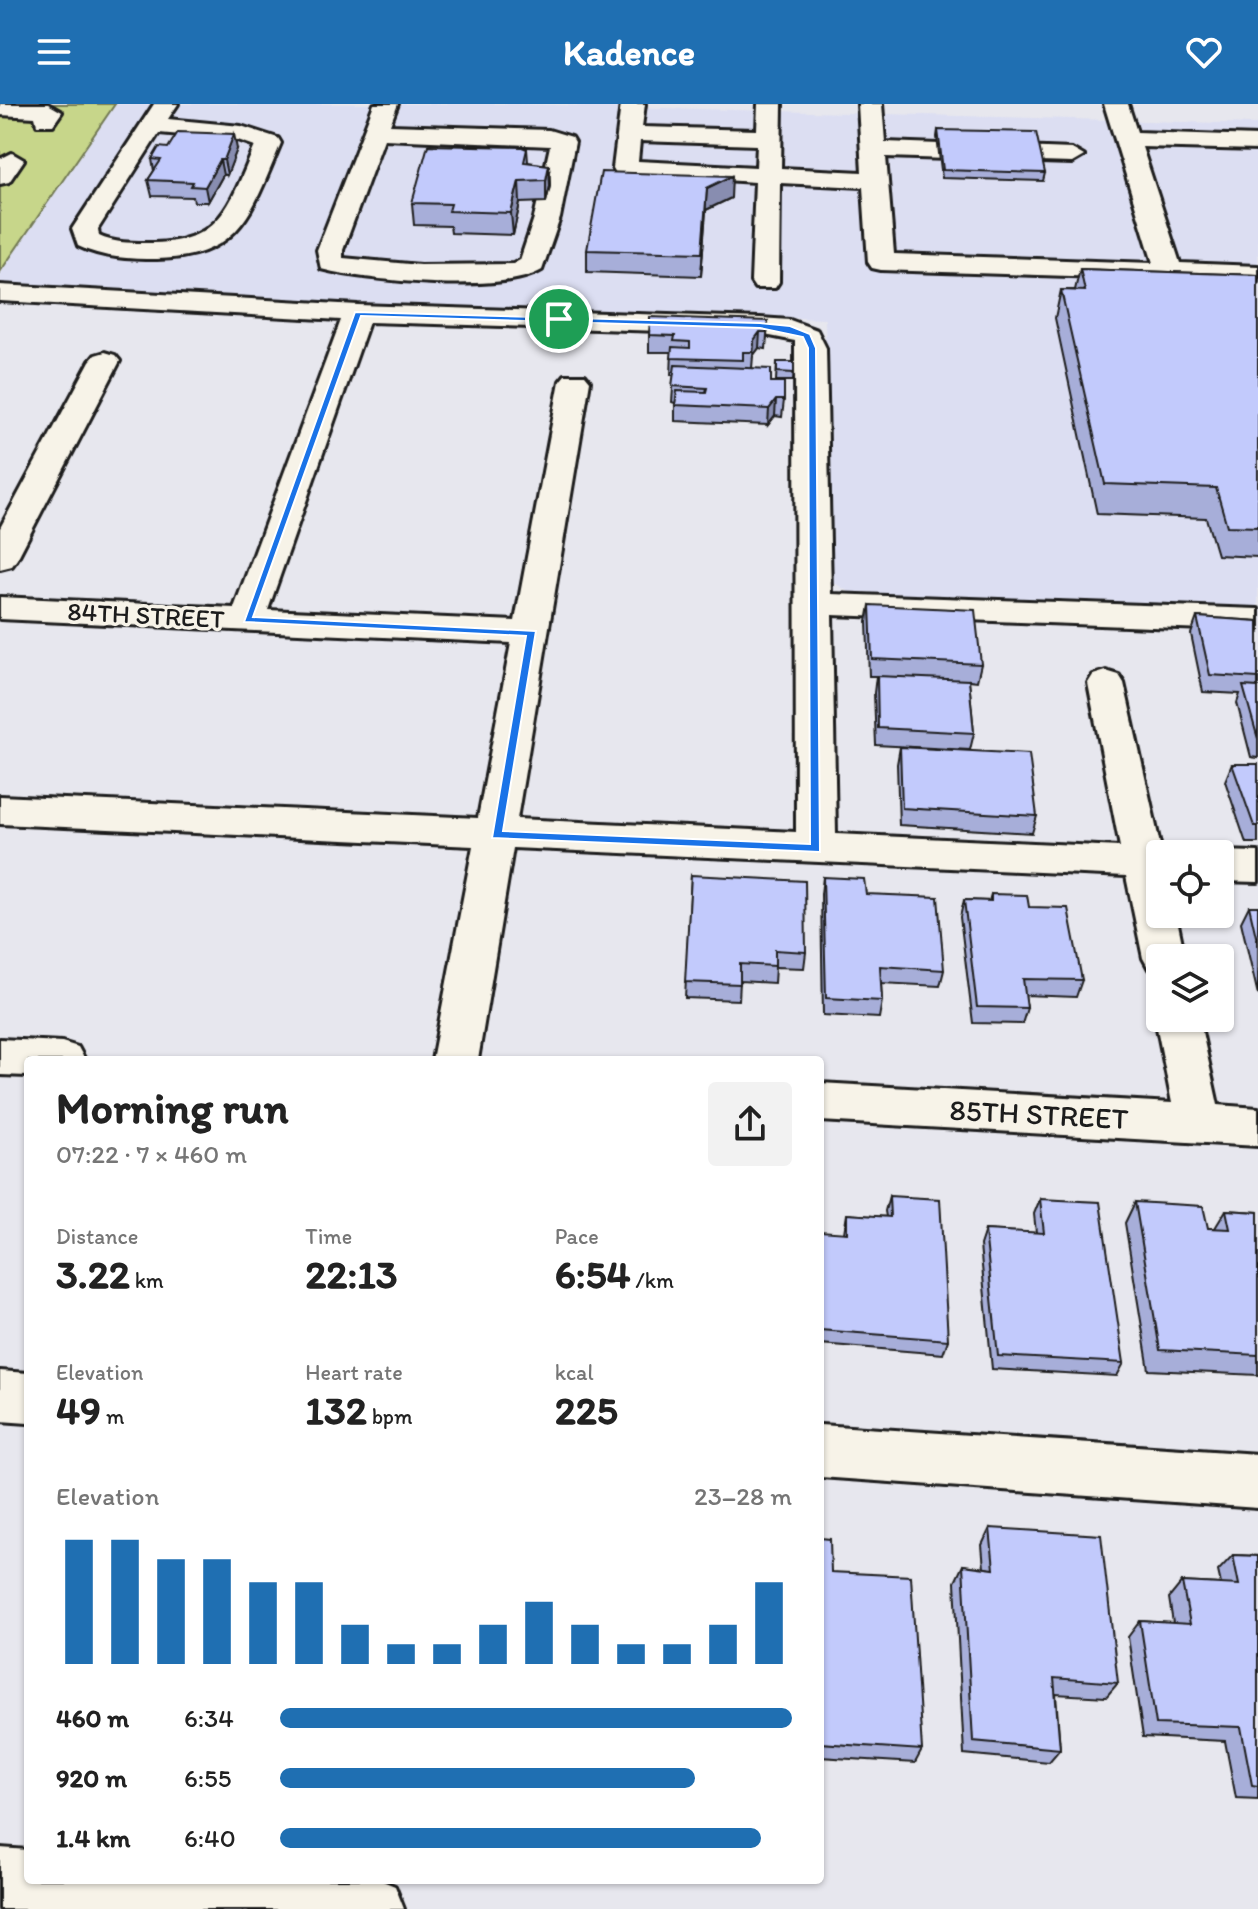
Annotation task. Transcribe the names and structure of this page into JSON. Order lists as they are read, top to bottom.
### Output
{
  "streets": {
    "street": ["84TH STREET", "85TH STREET"]
  },
  "page": {
    "header": "Kadence",
    "heading": ["Morning run", "07:22 · 7 × 460 m"],
    "stats": [
      ["Distance", "3.22 km"],
      ["Time", "22:13"],
      ["Pace", "6:54 /km"],
      ["Elevation", "49 m"],
      ["Heart rate", "132 bpm"],
      ["kcal", "225"]
    ],
    "chart": ["Elevation", "23–28 m"],
    "list": [
      {
        "name": "460 m",
        "note": "6:34"
      },
      {
        "name": "920 m",
        "note": "6:55"
      },
      {
        "name": "1.4 km",
        "note": "6:40"
      }
    ]
  }
}
